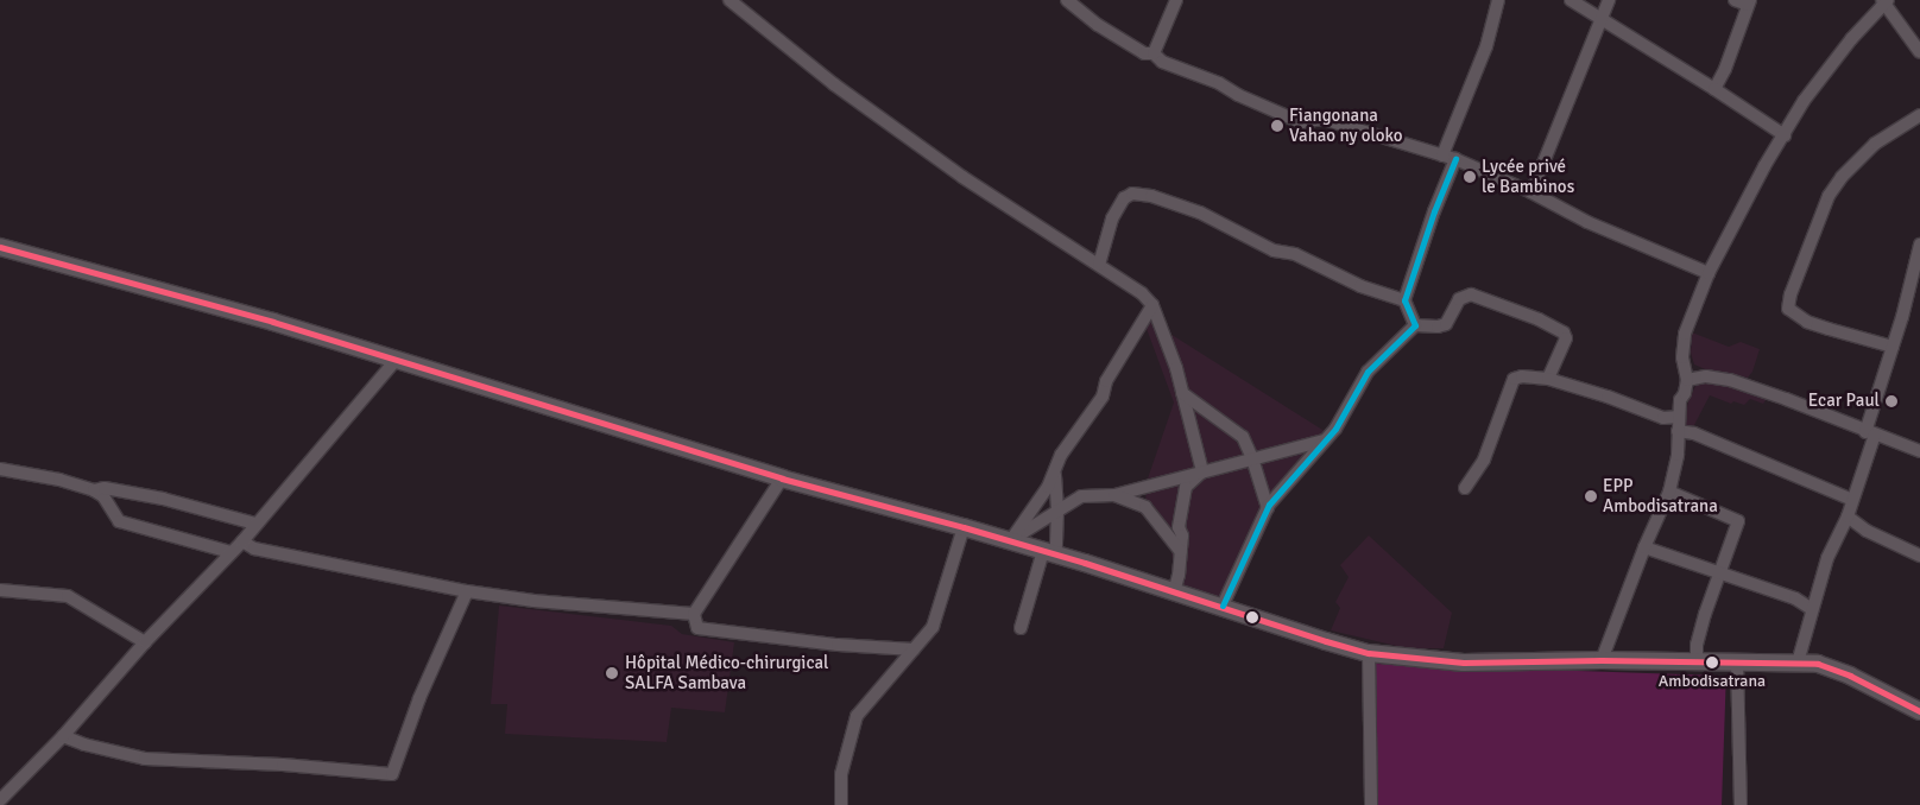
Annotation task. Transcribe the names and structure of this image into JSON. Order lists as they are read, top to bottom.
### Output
{
  "places": [
    "Fiangonana Vahao ny oloko",
    "Lycée privé le Bambinos",
    "Ecar Paul",
    "EPP Ambodisatrana",
    "Ambodisatrana",
    "Hôpital Médico-chirurgical SALFA Sambava"
  ]
}
